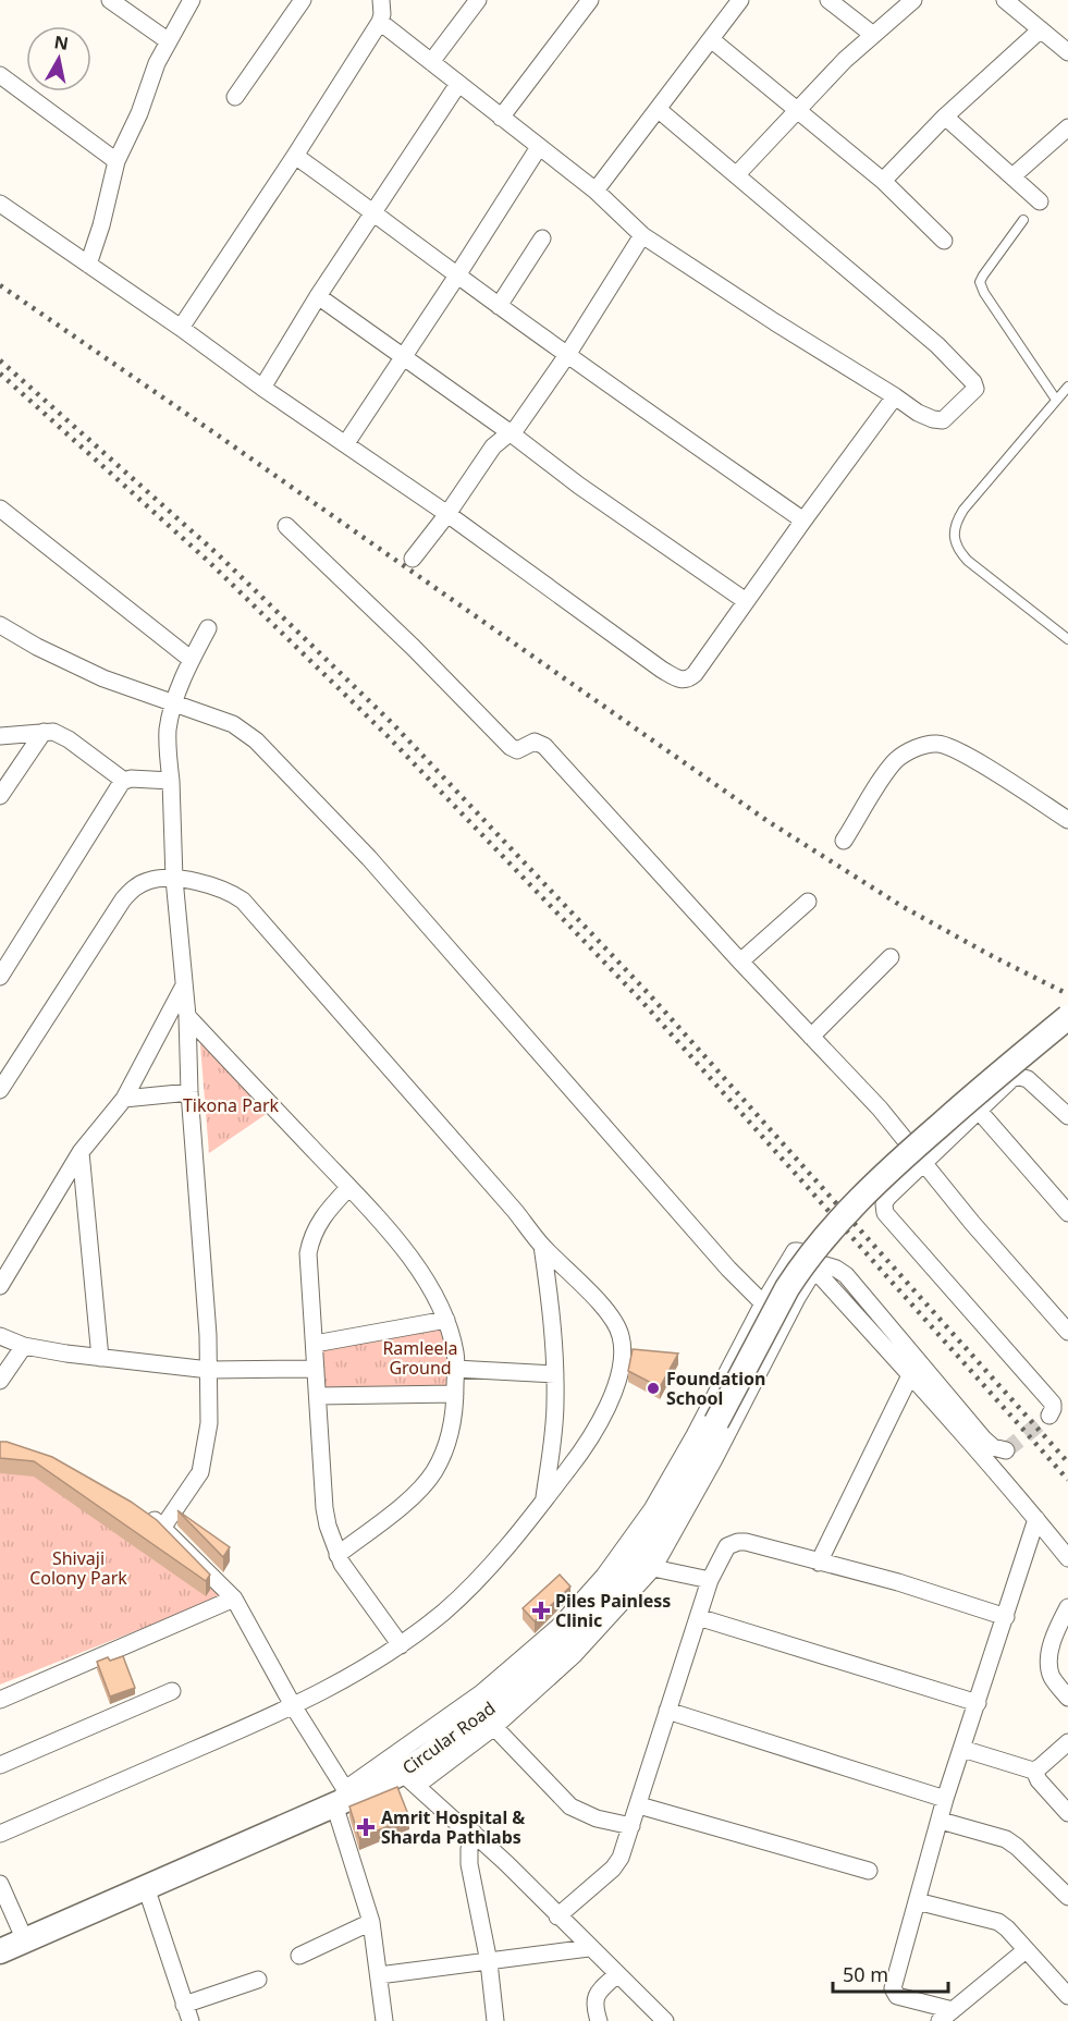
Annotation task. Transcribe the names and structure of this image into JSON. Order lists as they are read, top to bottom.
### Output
{
  "streets": {
    "main road": ["Circular Road"]
  },
  "parks": ["Tikona Park", "Ramleela Ground", "Shivaji Colony Park"],
  "places": {
    "other": ["Foundation School"],
    "health": ["Piles Painless Clinic", "Amrit Hospital & Sharda Pathlabs"]
  },
  "scale_bar": "50 m",
  "north": "top"
}
